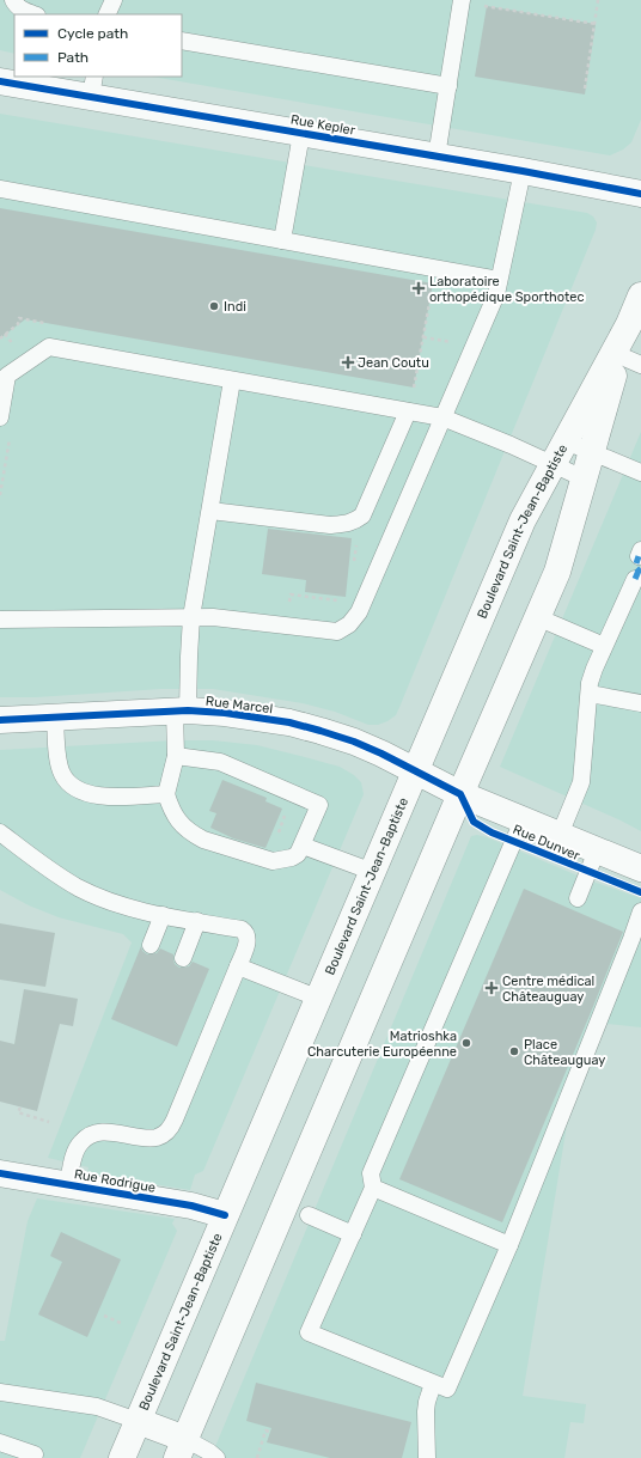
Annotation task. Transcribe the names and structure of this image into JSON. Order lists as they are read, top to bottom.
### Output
{
  "streets": {
    "main road": [
      "Rue Kepler",
      "Boulevard Saint-Jean-Baptiste",
      "Rue Marcel",
      "Rue Dunver",
      "Rue Rodrigue"
    ]
  },
  "crossings": [
    ["Boulevard Saint-Jean-Baptiste", "Rue Marcel"],
    ["Boulevard Saint-Jean-Baptiste", "Rue Dunver"],
    ["Boulevard Saint-Jean-Baptiste", "Rue Rodrigue"],
    ["Rue Marcel", "Rue Dunver"]
  ],
  "places": {
    "health": ["Laboratoire orthopédique Sporthotec", "Jean Coutu", "Centre médical Châteauguay"],
    "other": ["Indi", "Matrioshka Charcuterie Européenne", "Place Châteauguay"]
  },
  "legend": ["Cycle path", "Path"]
}
